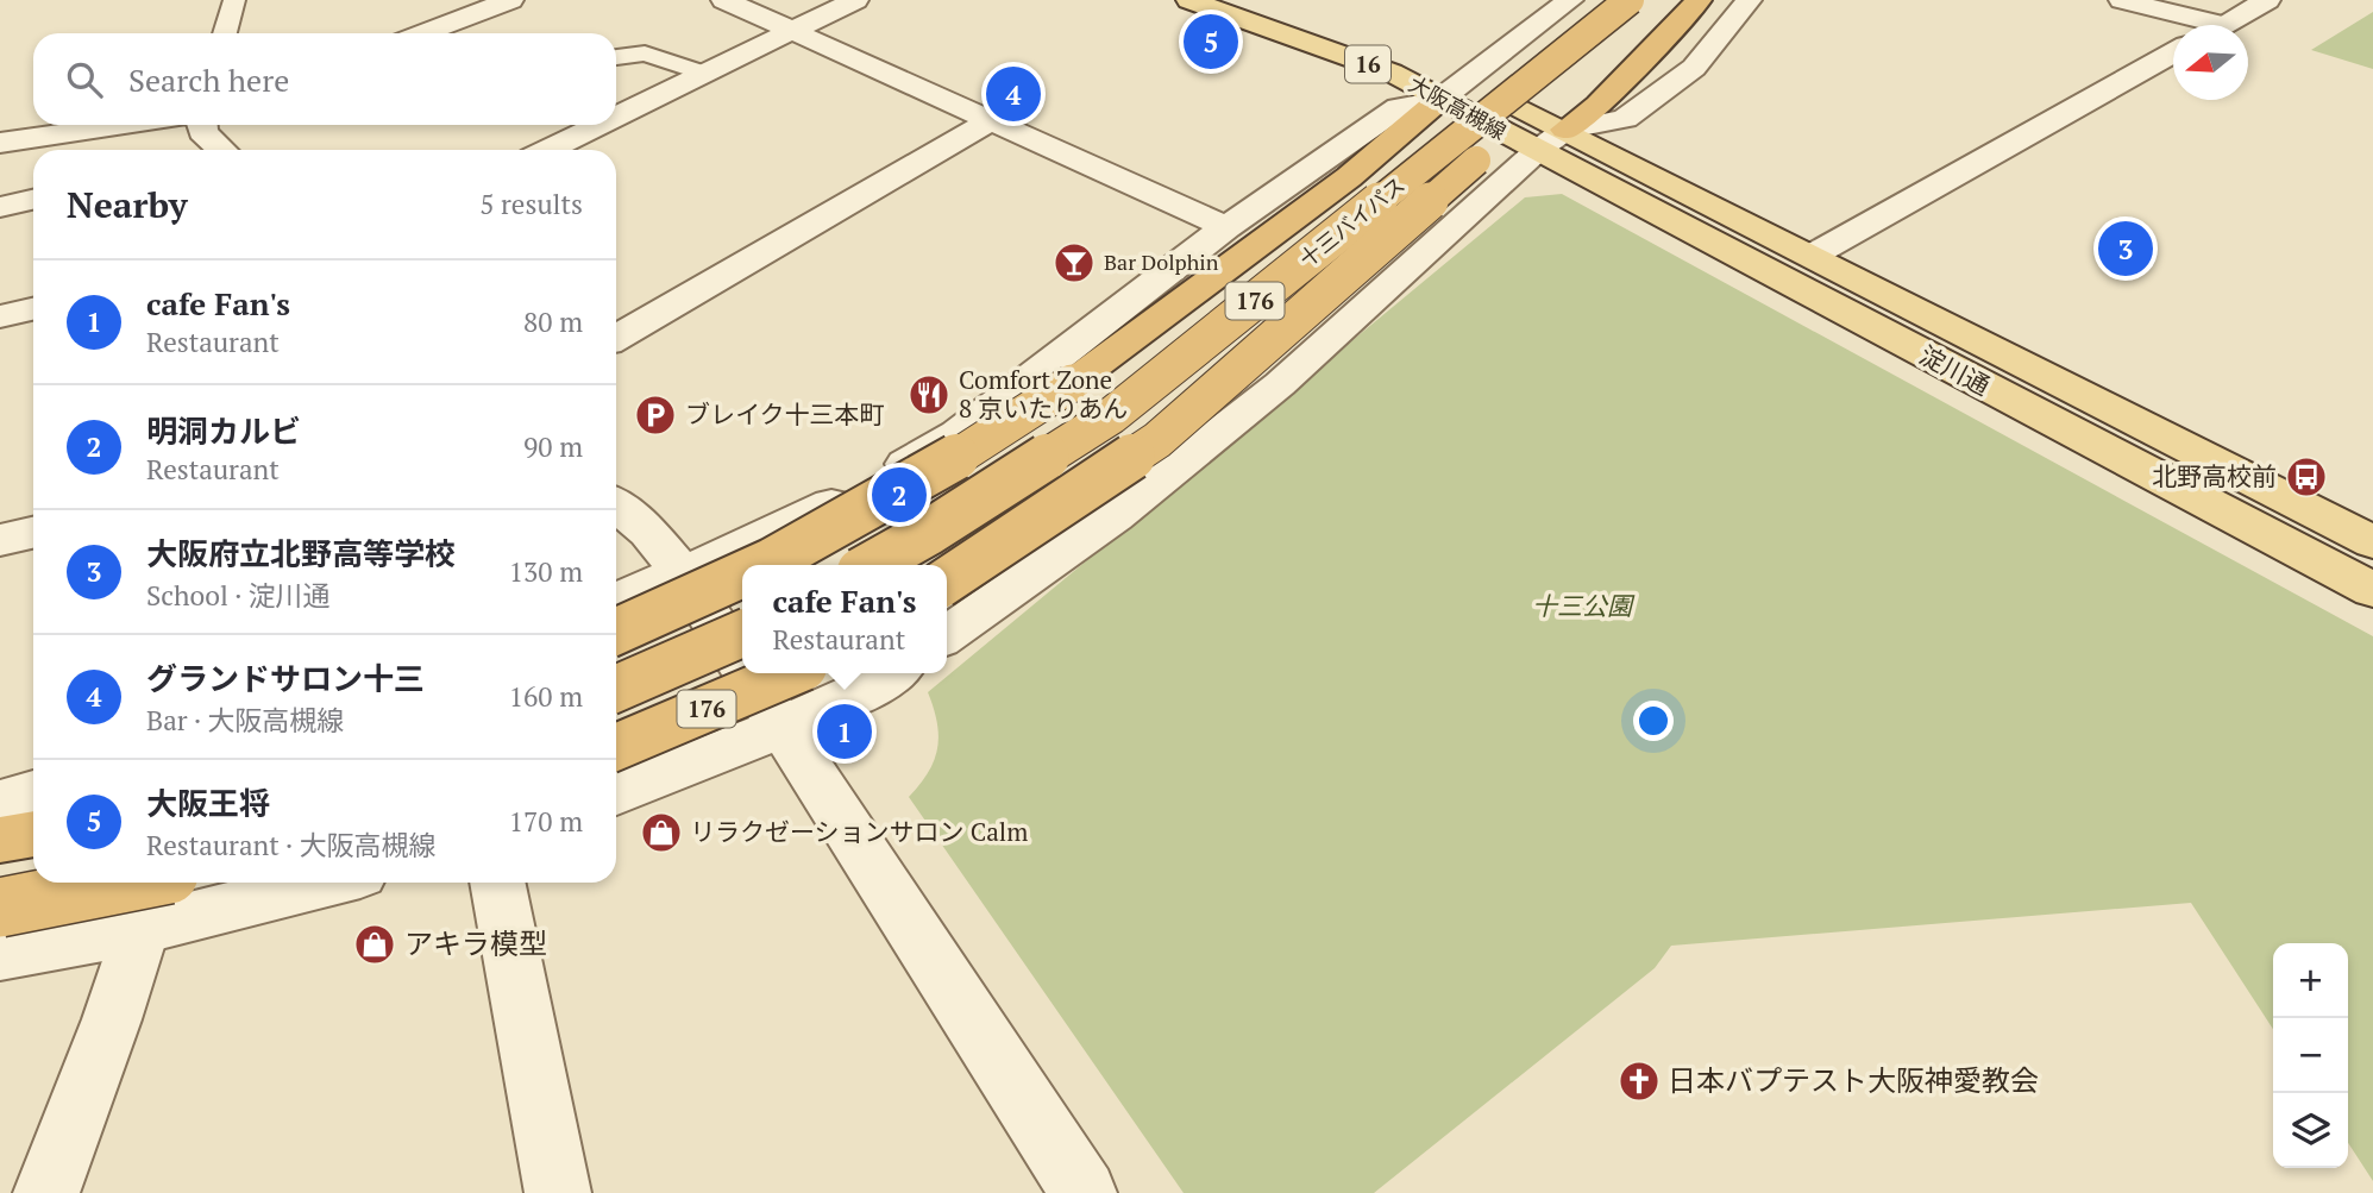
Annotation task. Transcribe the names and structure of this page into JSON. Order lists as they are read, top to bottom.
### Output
{
  "streets": {
    "highway": ["十三バイパス", "176"],
    "main road": ["16", "大阪高槻線", "淀川通"]
  },
  "crossings": [
    ["大阪高槻線", "176"],
    ["大阪高槻線", "淀川通"]
  ],
  "parks": ["十三公園"],
  "places": {
    "bar": ["Bar Dolphin"],
    "restaurant": ["Comfort Zone 8 京いたりあん"],
    "parking": ["ブレイク十三本町"],
    "bus stop": ["北野高校前"],
    "shop": ["リラクゼーションサロン Calm", "アキラ模型"],
    "church": ["日本バプテスト大阪神愛教会"]
  },
  "north": "left",
  "page": {
    "pins": [
      "5",
      "4",
      "3",
      "2",
      "1"
    ],
    "search": "Search here",
    "heading": ["Nearby", "5 results"],
    "list": [
      {
        "mark": "1",
        "name": "cafe Fan's",
        "note": "Restaurant",
        "value": "80 m"
      },
      {
        "mark": "2",
        "name": "明洞カルビ",
        "note": "Restaurant",
        "value": "90 m"
      },
      {
        "mark": "3",
        "name": "大阪府立北野高等学校",
        "note": "School · 淀川通",
        "value": "130 m"
      },
      {
        "mark": "4",
        "name": "グランドサロン十三",
        "note": "Bar · 大阪高槻線",
        "value": "160 m"
      },
      {
        "mark": "5",
        "name": "大阪王将",
        "note": "Restaurant · 大阪高槻線",
        "value": "170 m"
      }
    ],
    "popup": ["cafe Fan's", "Restaurant"],
    "map_buttons": ["+", "−"]
  }
}
